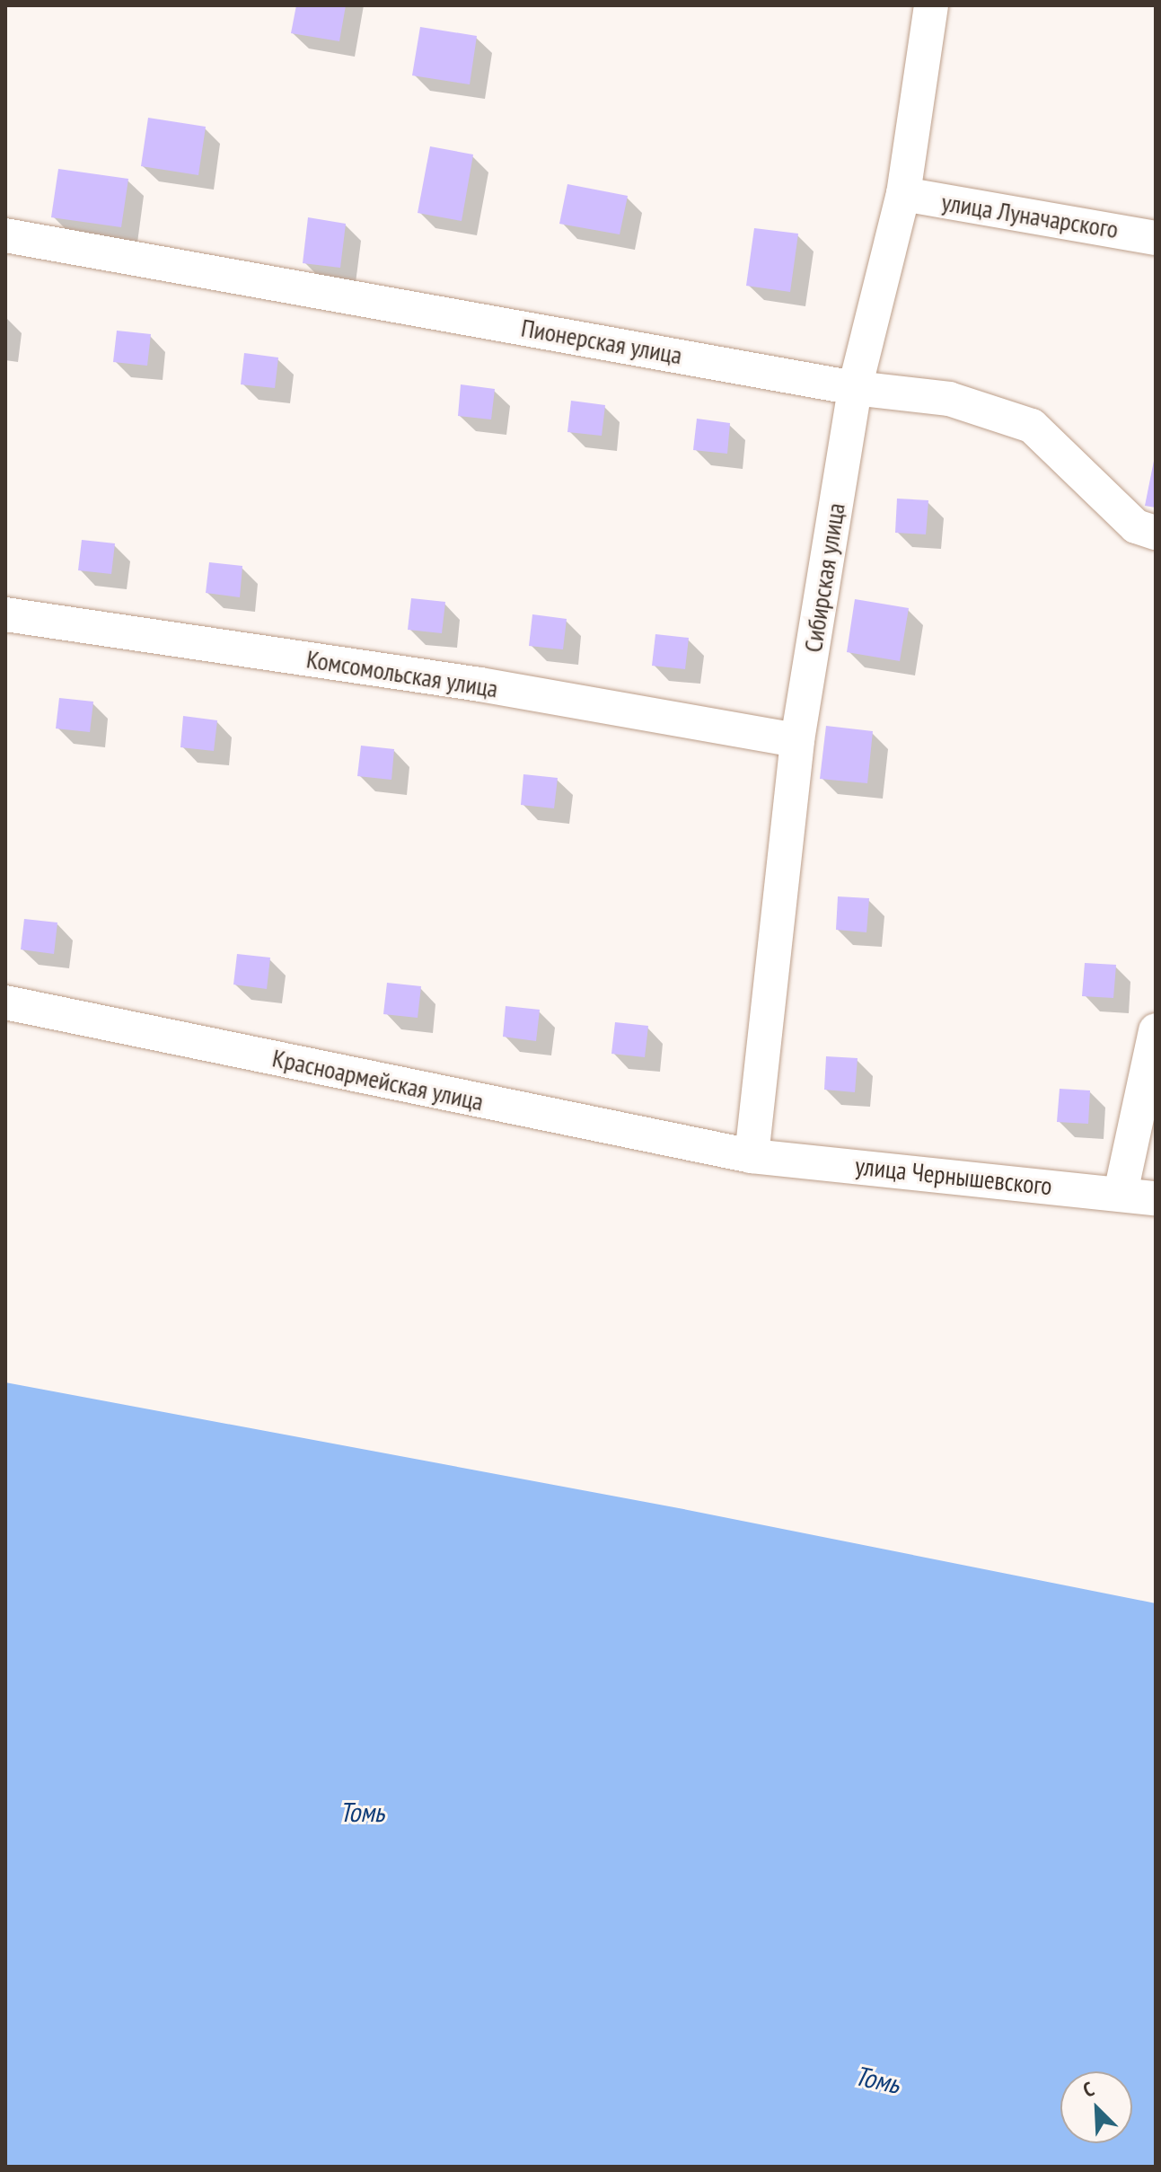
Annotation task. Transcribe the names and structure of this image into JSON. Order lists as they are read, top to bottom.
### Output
{
  "streets": {
    "street": [
      "улица Луначарского",
      "Пионерская улица",
      "Сибирская улица",
      "Комсомольская улица",
      "Красноармейская улица",
      "улица Чернышевского"
    ]
  },
  "crossings": [
    ["улица Луначарского", "Сибирская улица"],
    ["Пионерская улица", "Сибирская улица"],
    ["Сибирская улица", "Комсомольская улица"],
    ["Сибирская улица", "Красноармейская улица"],
    ["Сибирская улица", "улица Чернышевского"],
    ["Красноармейская улица", "улица Чернышевского"]
  ],
  "water": ["Томь"],
  "north": "top left"
}
